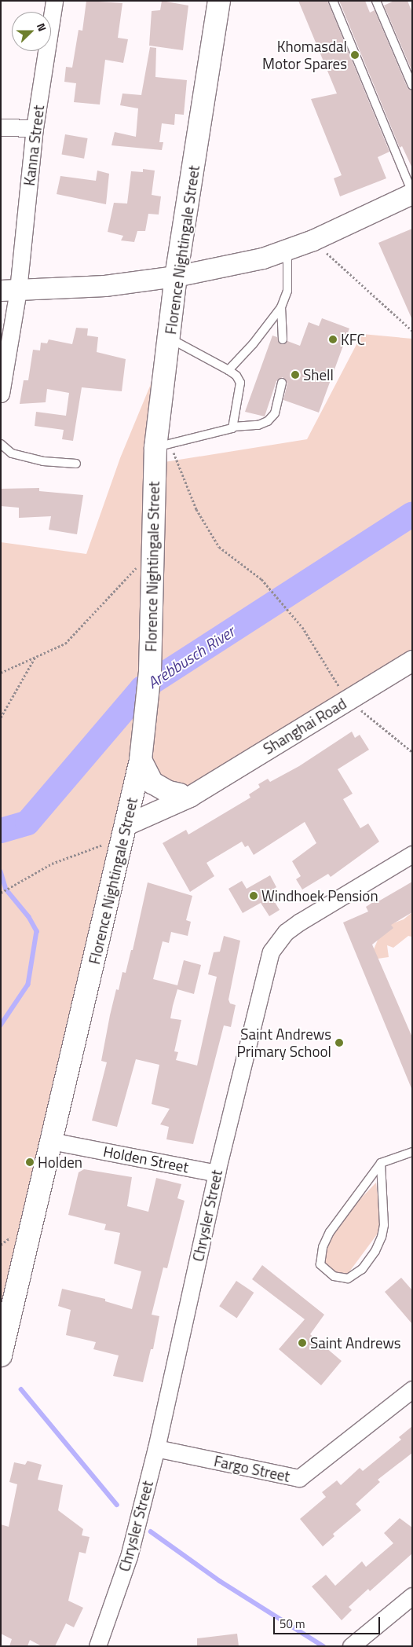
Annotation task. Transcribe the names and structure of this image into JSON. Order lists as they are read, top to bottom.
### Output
{
  "streets": {
    "main road": ["Florence Nightingale Street"],
    "street": [
      "Kanna Street",
      "Shanghai Road",
      "Holden Street",
      "Chrysler Street",
      "Fargo Street"
    ]
  },
  "crossings": [
    ["Florence Nightingale Street", "Shanghai Road"],
    ["Florence Nightingale Street", "Holden Street"],
    ["Holden Street", "Chrysler Street"],
    ["Chrysler Street", "Fargo Street"]
  ],
  "water": ["Arebbusch River"],
  "places": [
    "Khomasdal Motor Spares",
    "KFC",
    "Shell",
    "Windhoek Pension",
    "Saint Andrews Primary School",
    "Holden",
    "Saint Andrews"
  ],
  "scale_bar": "50 m",
  "north": "right"
}
